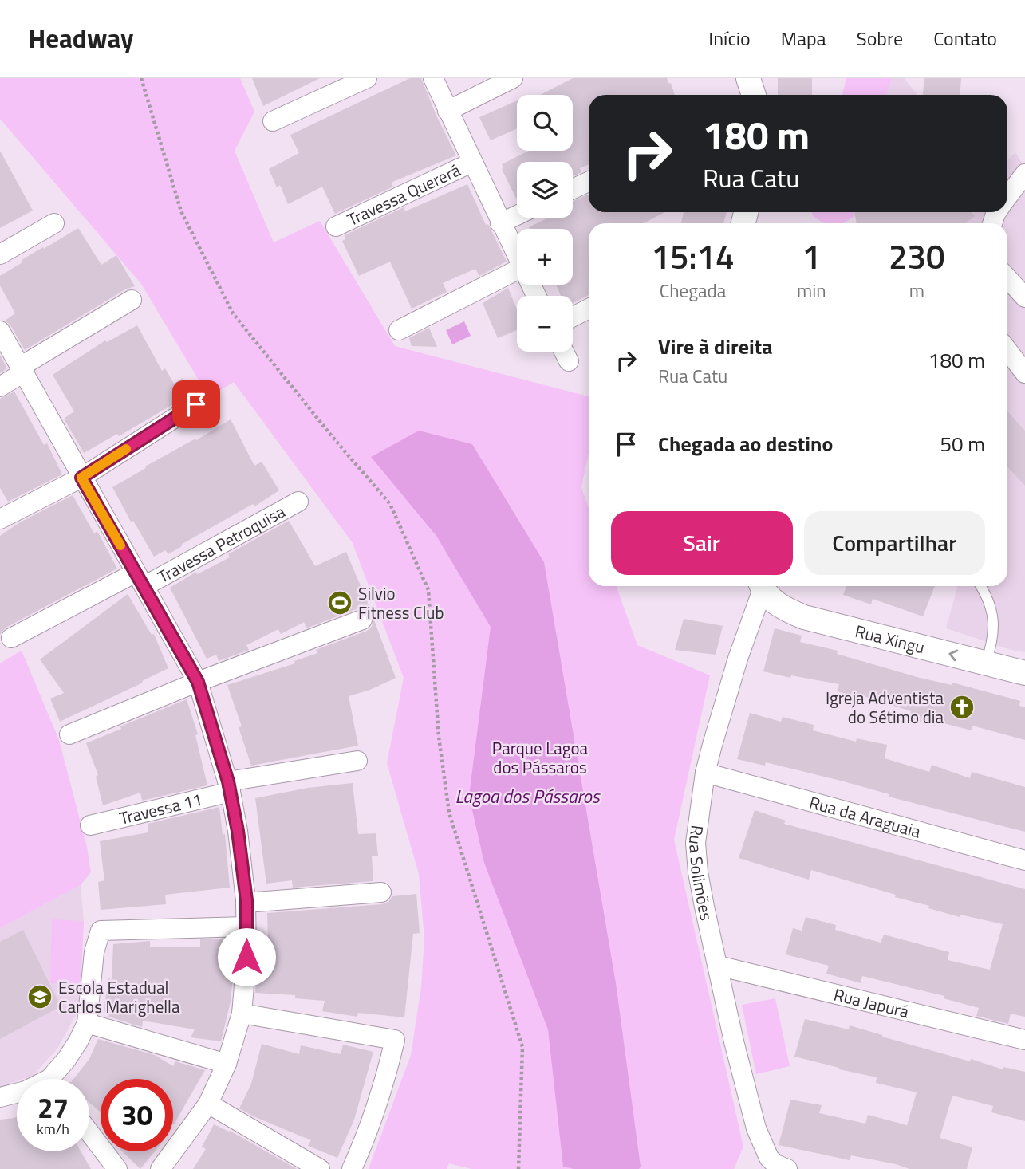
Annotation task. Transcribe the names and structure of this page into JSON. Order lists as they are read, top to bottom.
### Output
{
  "streets": {
    "street": [
      "Travessa Quererá",
      "Travessa Petroquisa",
      "Rua Xingu",
      "Travessa 11",
      "Rua da Araguaia",
      "Rua Solimões",
      "Rua Japurá"
    ]
  },
  "crossings": [
    ["Rua da Araguaia", "Rua Solimões"],
    ["Rua Solimões", "Rua Japurá"]
  ],
  "one_way": ["Rua Xingu"],
  "water": ["Lagoa dos Pássaros"],
  "parks": ["Parque Lagoa dos Pássaros"],
  "places": {
    "sports": ["Silvio Fitness Club"],
    "church": ["Igreja Adventista do Sétimo dia"],
    "school or university": ["Escola Estadual Carlos Marighella"]
  },
  "page": {
    "header": "Headway",
    "nav": [
      "Início",
      "Mapa",
      "Sobre",
      "Contato"
    ],
    "map_buttons": ["+", "−"],
    "turn": ["180 m", "Rua Catu"],
    "eta": [
      "15:14",
      "Chegada",
      "1",
      "min",
      "230",
      "m"
    ],
    "list": [
      {
        "name": "Vire à direita",
        "note": "Rua Catu",
        "value": "180 m"
      },
      {
        "name": "Chegada ao destino",
        "value": "50 m"
      }
    ],
    "buttons": ["Sair", "Compartilhar"],
    "speed": "27 km/h",
    "limit": "30"
  }
}
